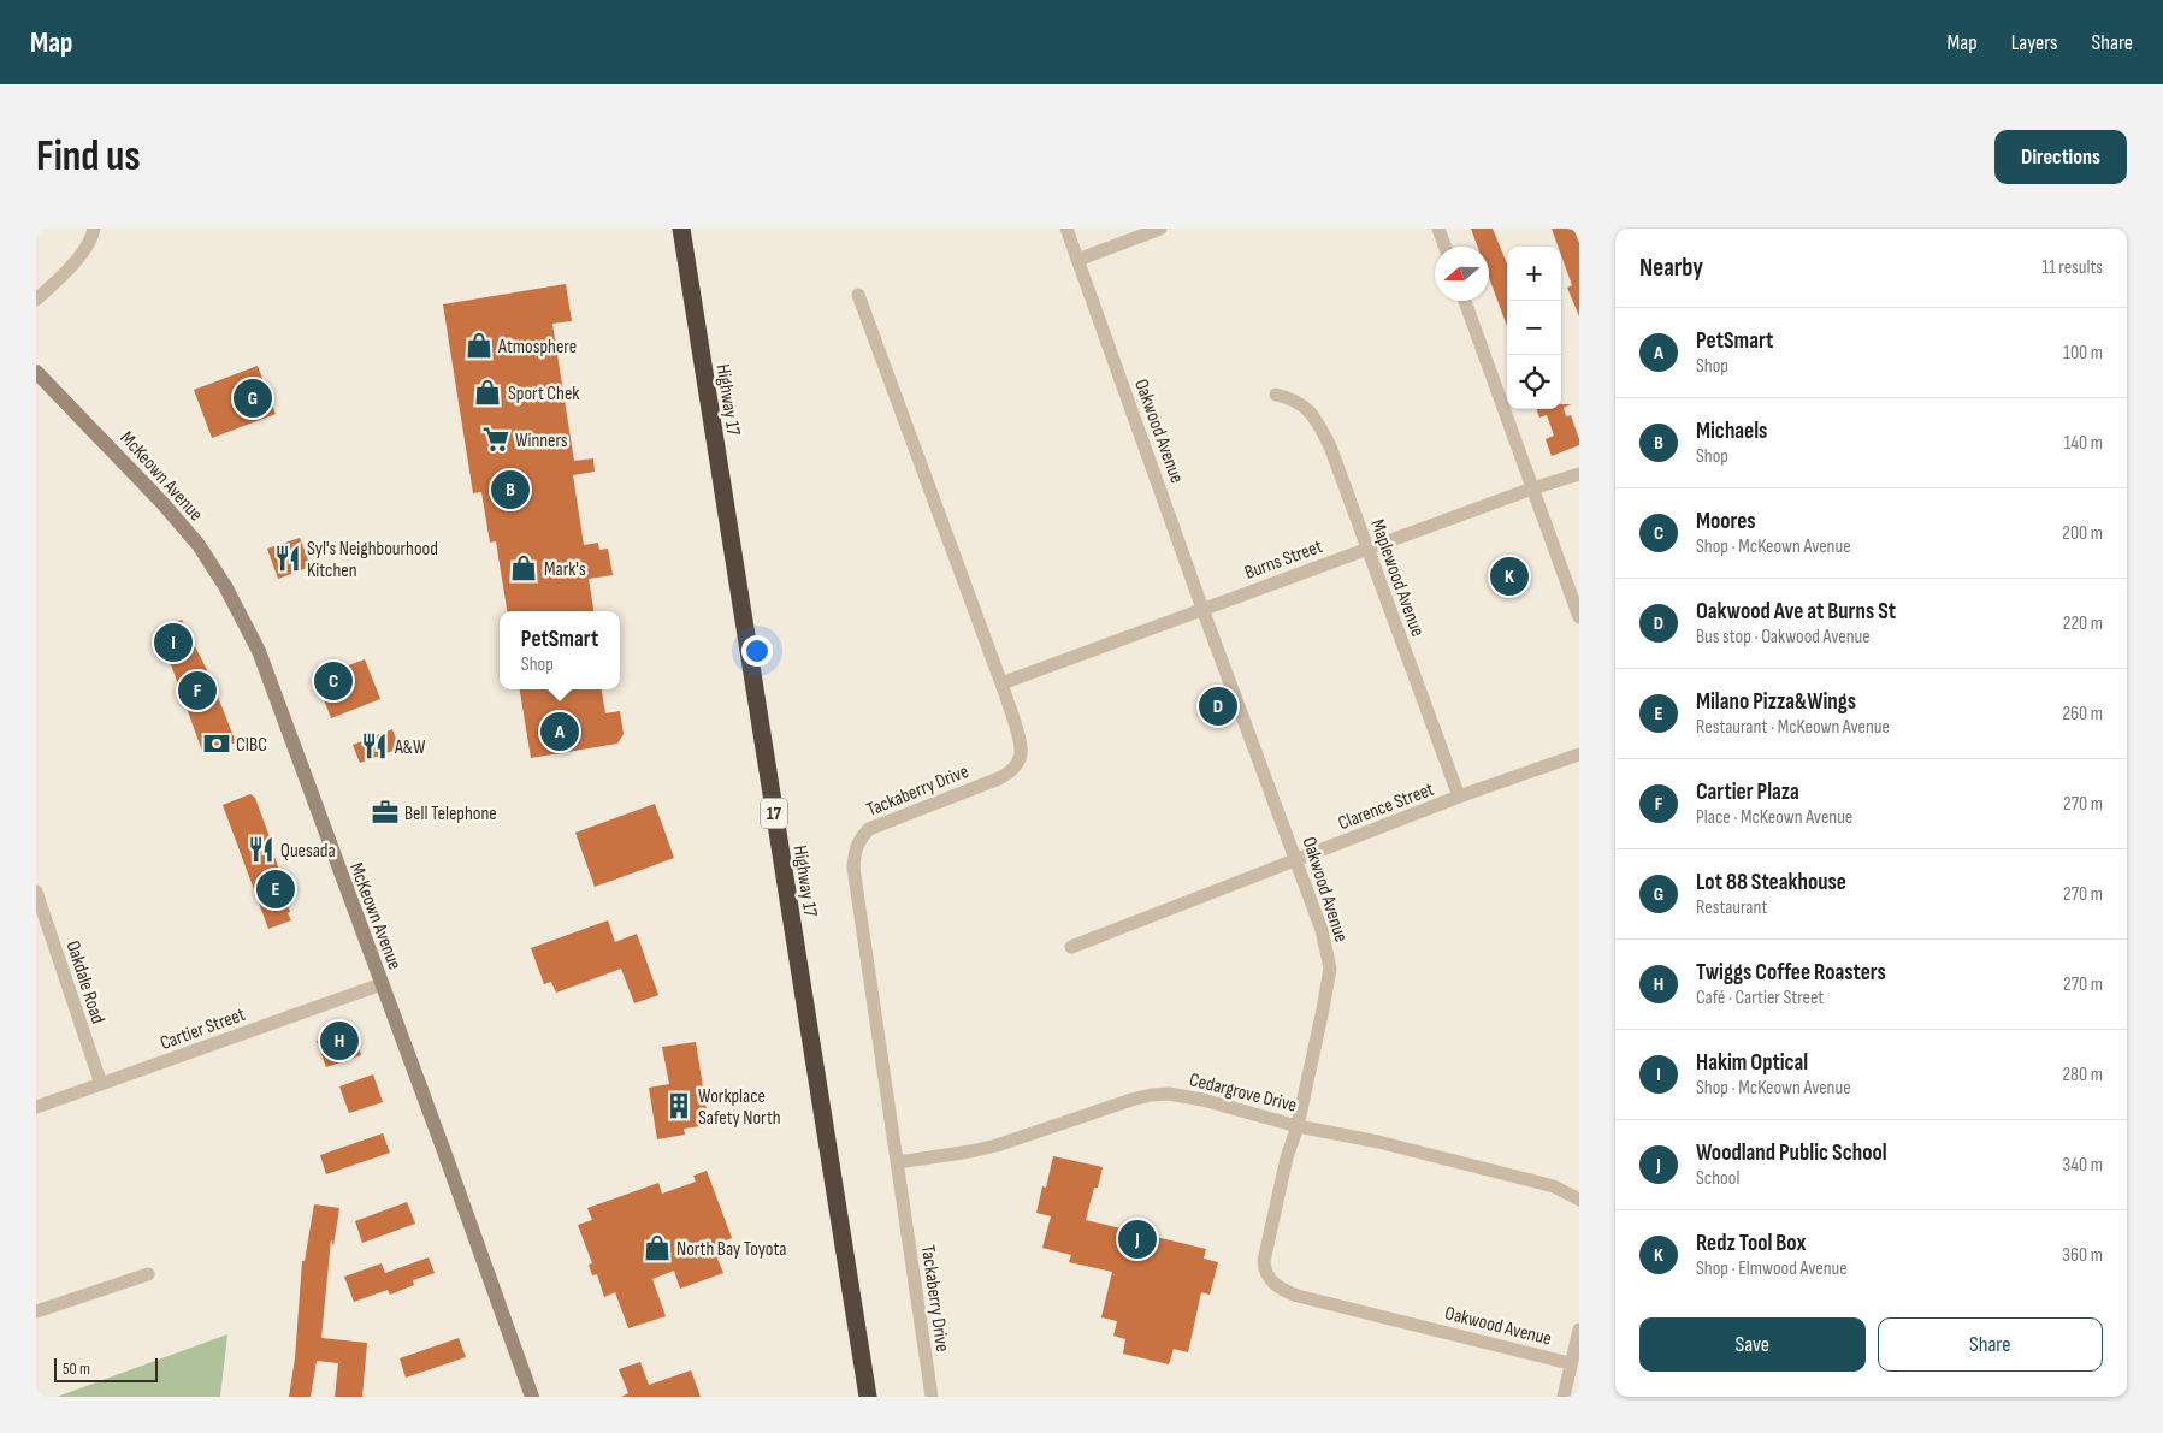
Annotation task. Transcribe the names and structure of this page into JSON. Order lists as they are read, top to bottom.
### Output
{
  "streets": {
    "highway": ["Highway 17", "17"],
    "street": [
      "Oakwood Avenue",
      "McKeown Avenue",
      "Burns Street",
      "Maplewood Avenue",
      "Tackaberry Drive",
      "Clarence Street",
      "Oakdale Road",
      "Cartier Street",
      "Cedargrove Drive"
    ]
  },
  "crossings": [
    ["Oakwood Avenue", "Burns Street"],
    ["Oakwood Avenue", "Clarence Street"],
    ["Oakwood Avenue", "Cedargrove Drive"],
    ["McKeown Avenue", "Cartier Street"],
    ["Burns Street", "Maplewood Avenue"],
    ["Burns Street", "Tackaberry Drive"],
    ["Maplewood Avenue", "Clarence Street"],
    ["Tackaberry Drive", "Cedargrove Drive"],
    ["Oakdale Road", "Cartier Street"]
  ],
  "places": {
    "shop": [
      "Atmosphere",
      "Sport Chek",
      "Mark's",
      "North Bay Toyota"
    ],
    "supermarket": ["Winners"],
    "restaurant": ["Syl's Neighbourhood Kitchen", "A&W", "Quesada"],
    "bank": ["CIBC"],
    "office": ["Bell Telephone"],
    "building": ["Workplace Safety North"]
  },
  "scale_bar": "50 m",
  "north": "left",
  "page": {
    "header": "Map",
    "nav": ["Map", "Layers", "Share"],
    "buttons": [
      "Directions",
      ["Save", "Share"]
    ],
    "title": "Find us",
    "heading": ["Nearby", "11 results"],
    "map_buttons": ["+", "−"],
    "list": [
      {
        "mark": "A",
        "name": "PetSmart",
        "note": "Shop",
        "value": "100 m"
      },
      {
        "mark": "B",
        "name": "Michaels",
        "note": "Shop",
        "value": "140 m"
      },
      {
        "mark": "C",
        "name": "Moores",
        "note": "Shop · McKeown Avenue",
        "value": "200 m"
      },
      {
        "mark": "D",
        "name": "Oakwood Ave at Burns St",
        "note": "Bus stop · Oakwood Avenue",
        "value": "220 m"
      },
      {
        "mark": "E",
        "name": "Milano Pizza&Wings",
        "note": "Restaurant · McKeown Avenue",
        "value": "260 m"
      },
      {
        "mark": "F",
        "name": "Cartier Plaza",
        "note": "Place · McKeown Avenue",
        "value": "270 m"
      },
      {
        "mark": "G",
        "name": "Lot 88 Steakhouse",
        "note": "Restaurant",
        "value": "270 m"
      },
      {
        "mark": "H",
        "name": "Twiggs Coffee Roasters",
        "note": "Café · Cartier Street",
        "value": "270 m"
      },
      {
        "mark": "I",
        "name": "Hakim Optical",
        "note": "Shop · McKeown Avenue",
        "value": "280 m"
      },
      {
        "mark": "J",
        "name": "Woodland Public School",
        "note": "School",
        "value": "340 m"
      },
      {
        "mark": "K",
        "name": "Redz Tool Box",
        "note": "Shop · Elmwood Avenue",
        "value": "360 m"
      }
    ],
    "pins": [
      "G",
      "B",
      "K",
      "I",
      "C",
      "F",
      "D",
      "A",
      "E",
      "H",
      "J"
    ],
    "popup": ["PetSmart", "Shop"],
    "scale": "50 m"
  }
}
